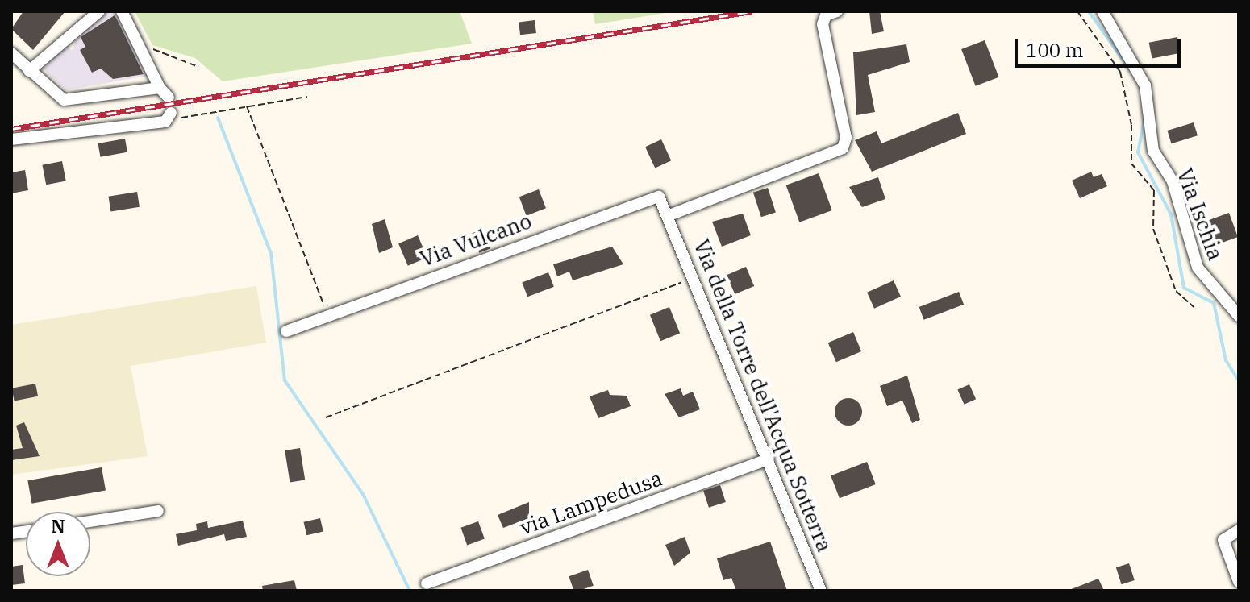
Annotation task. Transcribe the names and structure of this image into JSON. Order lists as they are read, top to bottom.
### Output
{
  "streets": {
    "street": [
      "Via Ischia",
      "Via Vulcano",
      "Via della Torre dell'Acqua Sotterra",
      "via Lampedusa"
    ]
  },
  "crossings": [
    ["Via Vulcano", "Via della Torre dell'Acqua Sotterra"],
    ["Via della Torre dell'Acqua Sotterra", "via Lampedusa"]
  ],
  "scale_bar": "100 m",
  "north": "top"
}
